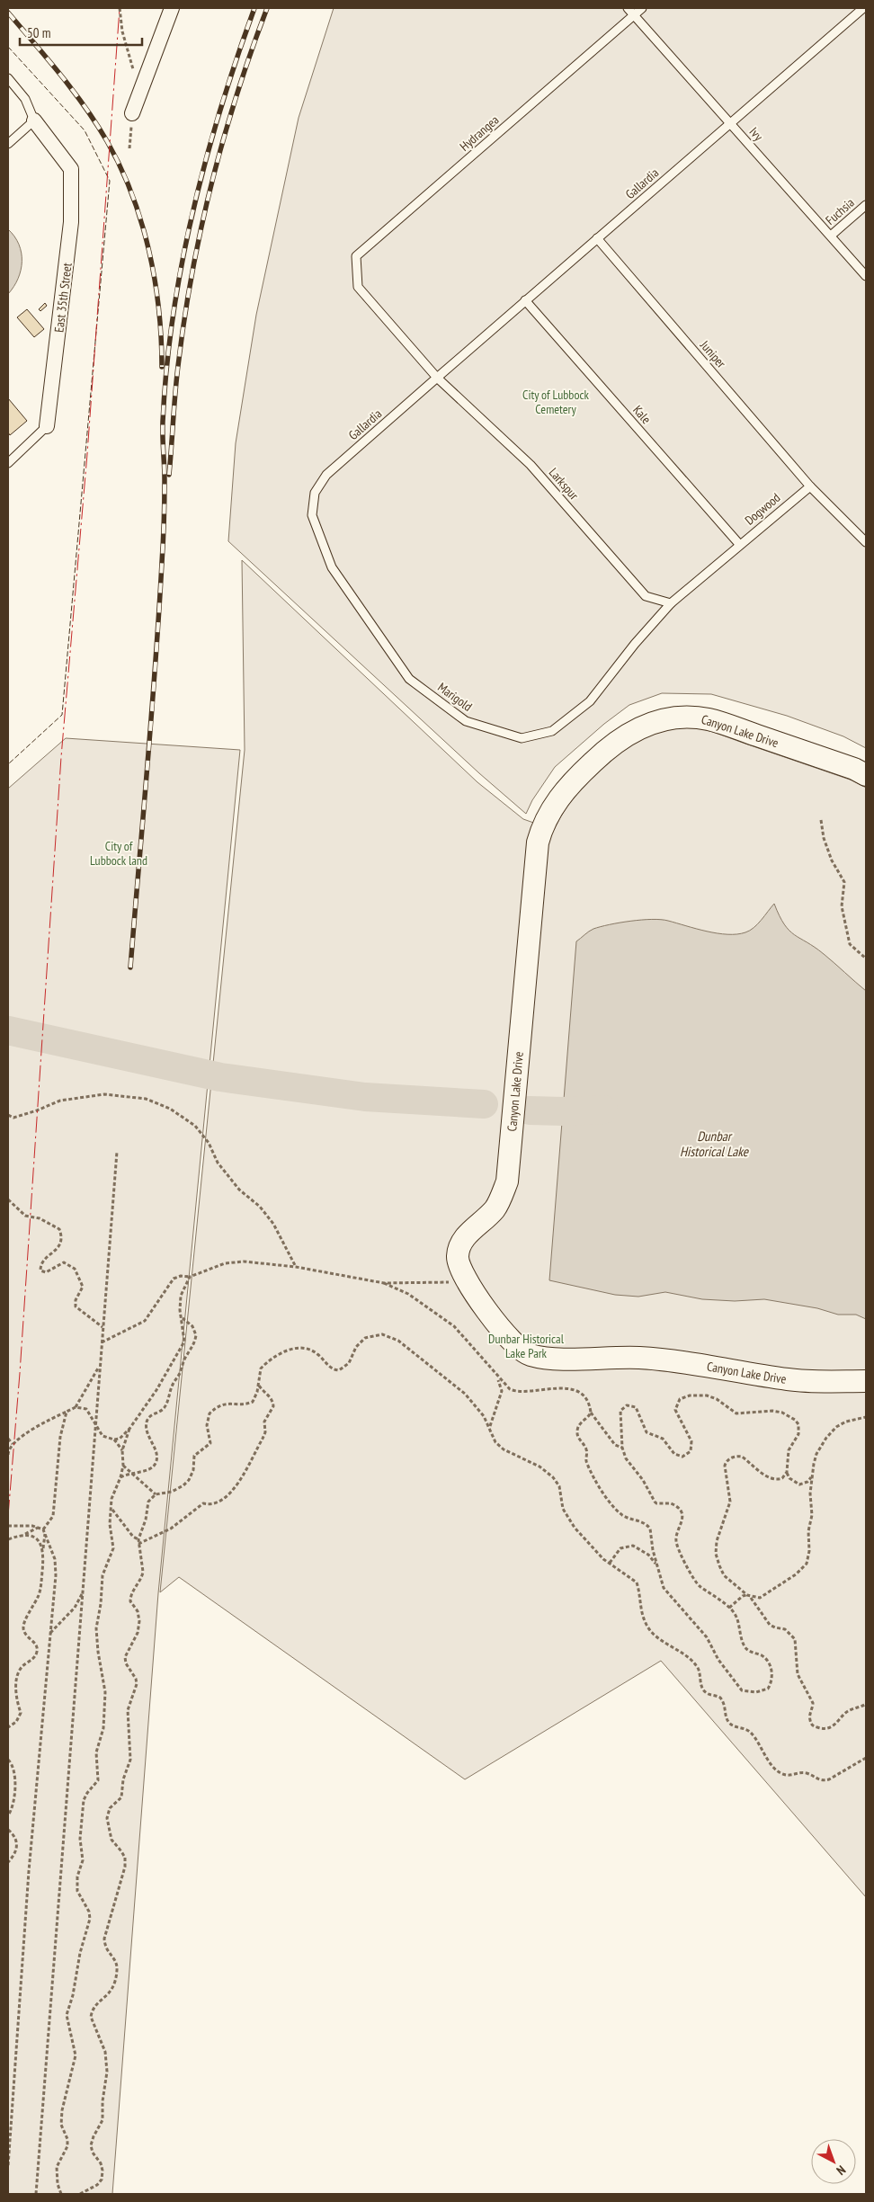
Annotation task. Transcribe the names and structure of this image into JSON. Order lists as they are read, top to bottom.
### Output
{
  "streets": {
    "street": ["East 35th Street", "Canyon Lake Drive"],
    "lane": [
      "Hydrangea",
      "Ivy",
      "Gallardia",
      "Fuchsia",
      "Juniper",
      "Kale",
      "Larkspur",
      "Dogwood",
      "Marigold"
    ]
  },
  "crossings": [
    ["Hydrangea", "Ivy"],
    ["Hydrangea", "Gallardia"],
    ["Hydrangea", "Larkspur"],
    ["Ivy", "Gallardia"],
    ["Ivy", "Fuchsia"],
    ["Gallardia", "Juniper"],
    ["Gallardia", "Kale"],
    ["Gallardia", "Larkspur"],
    ["Gallardia", "Marigold"],
    ["Juniper", "Dogwood"],
    ["Kale", "Dogwood"],
    ["Larkspur", "Dogwood"],
    ["Larkspur", "Marigold"],
    ["Dogwood", "Marigold"]
  ],
  "water": ["Dunbar Historical Lake"],
  "parks": ["City of Lubbock Cemetery", "City of Lubbock land", "Dunbar Historical Lake Park"],
  "scale_bar": "50 m",
  "north": "bottom right"
}
